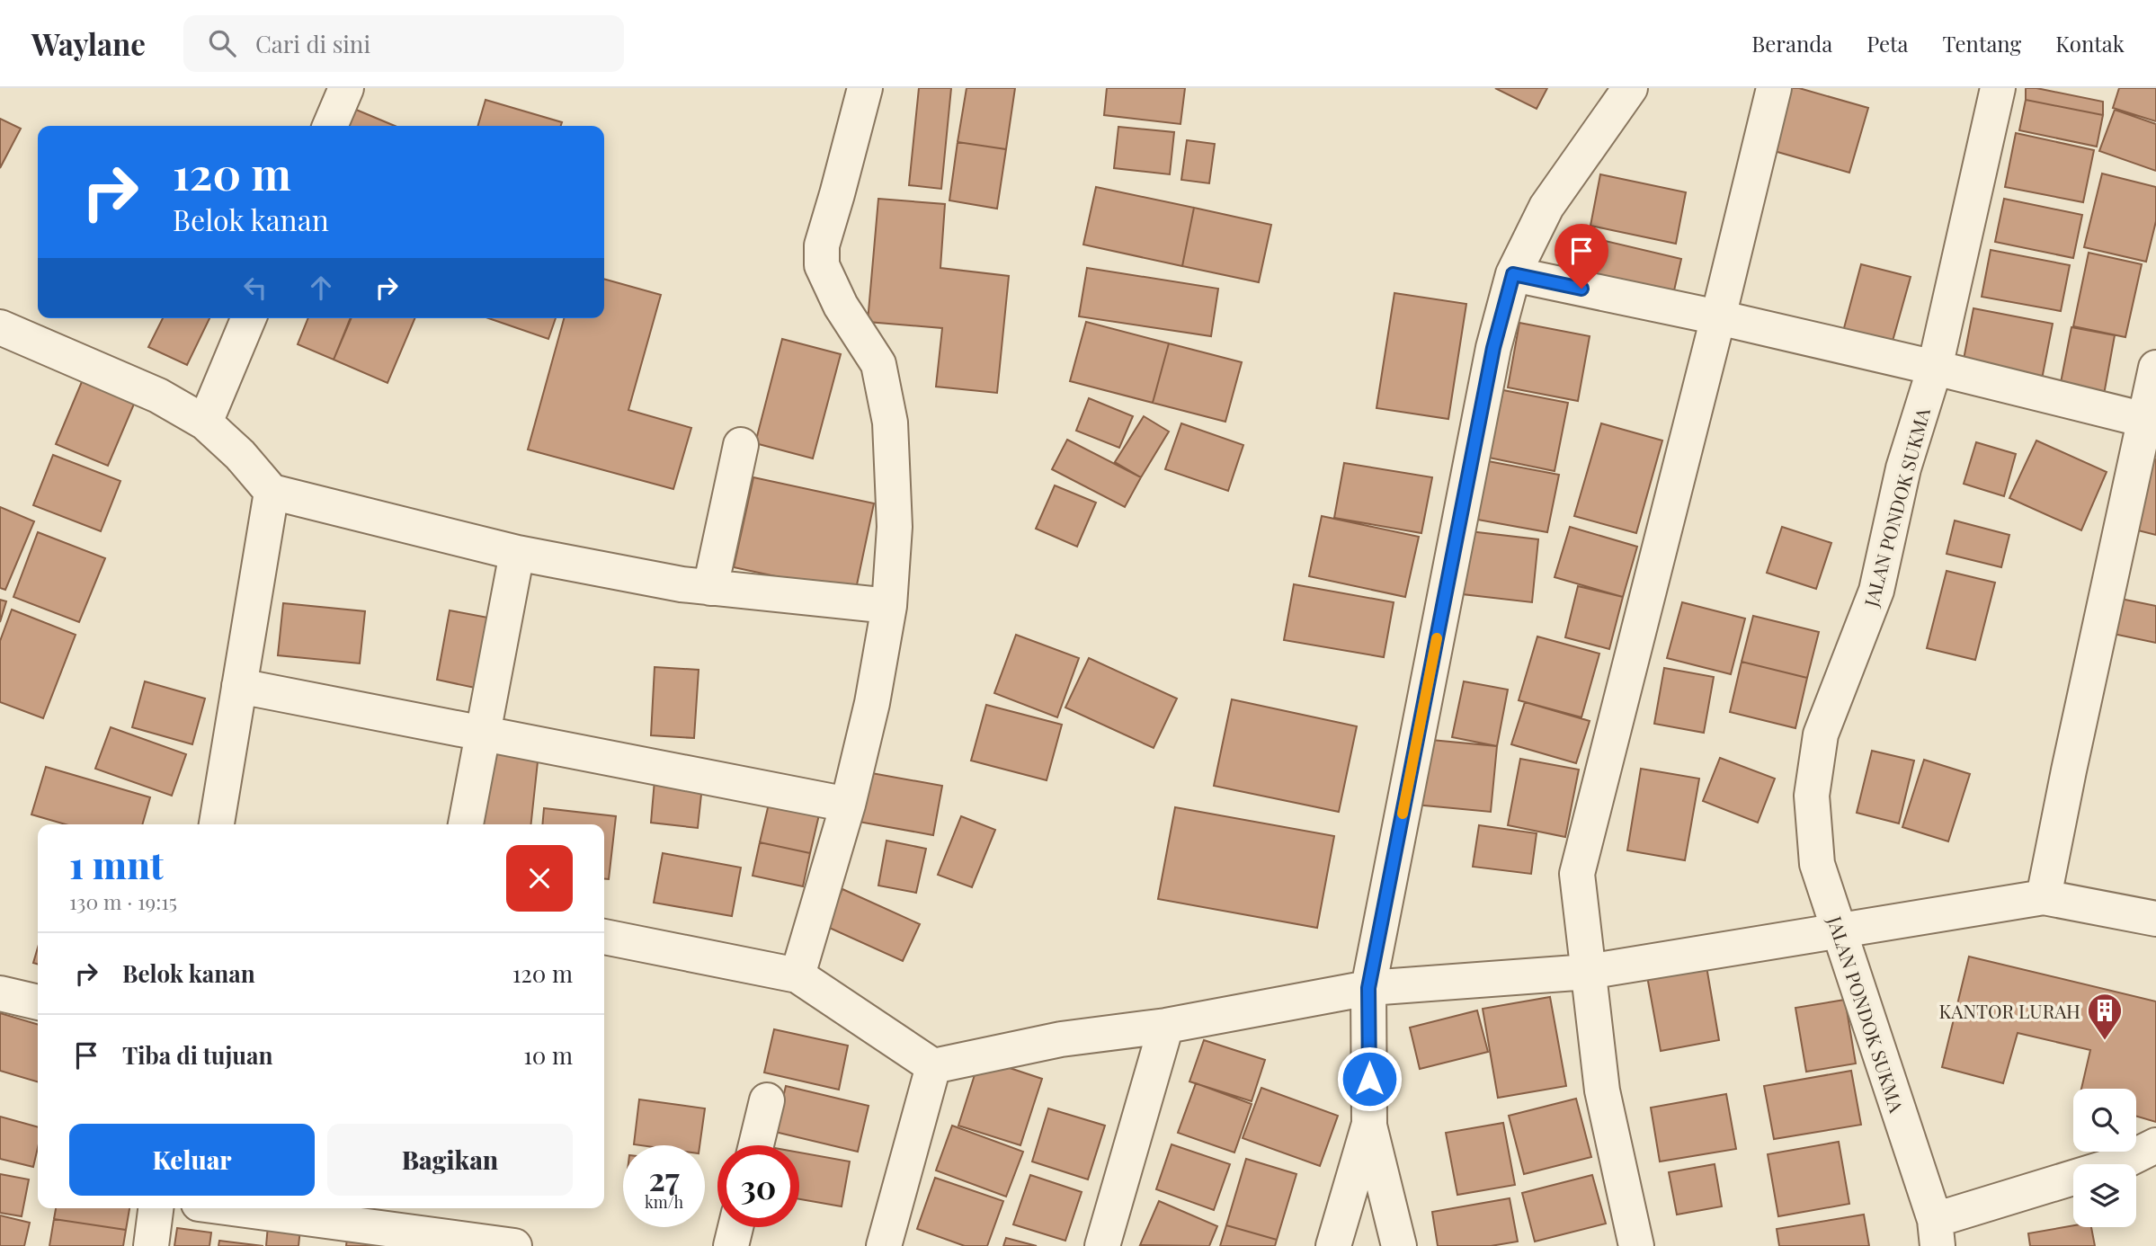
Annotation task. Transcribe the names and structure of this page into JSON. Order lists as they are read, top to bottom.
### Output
{
  "streets": {
    "street": ["JALAN PONDOK SUKMA"]
  },
  "places": {
    "building": ["KANTOR LURAH"]
  },
  "page": {
    "header": "Waylane",
    "search": "Cari di sini",
    "nav": [
      "Beranda",
      "Peta",
      "Tentang",
      "Kontak"
    ],
    "turn": ["120 m", "Belok kanan"],
    "heading": ["1 mnt", "130 m · 19:15"],
    "list": [
      {
        "name": "Belok kanan",
        "value": "120 m"
      },
      {
        "name": "Tiba di tujuan",
        "value": "10 m"
      }
    ],
    "buttons": ["Keluar", "Bagikan"],
    "speed": "27 km/h",
    "limit": "30"
  }
}
